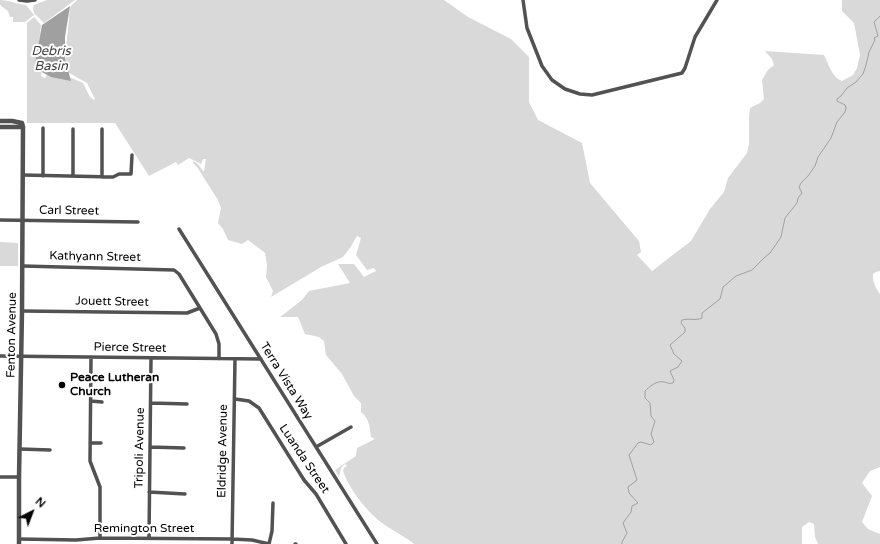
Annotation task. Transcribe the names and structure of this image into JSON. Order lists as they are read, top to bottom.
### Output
{
  "streets": {
    "street": [
      "Carl Street",
      "Kathyann Street",
      "Jouett Street",
      "Fenton Avenue",
      "Pierce Street",
      "Terra Vista Way",
      "Tripoli Avenue",
      "Eldridge Avenue",
      "Luanda Street",
      "Remington Street"
    ]
  },
  "crossings": [
    ["Carl Street", "Fenton Avenue"],
    ["Kathyann Street", "Jouett Street"],
    ["Kathyann Street", "Fenton Avenue"],
    ["Jouett Street", "Fenton Avenue"],
    ["Fenton Avenue", "Pierce Street"],
    ["Fenton Avenue", "Remington Street"],
    ["Pierce Street", "Terra Vista Way"],
    ["Pierce Street", "Tripoli Avenue"],
    ["Pierce Street", "Eldridge Avenue"],
    ["Tripoli Avenue", "Remington Street"],
    ["Eldridge Avenue", "Luanda Street"],
    ["Eldridge Avenue", "Remington Street"]
  ],
  "water": ["Debris Basin"],
  "places": ["Peace Lutheran Church"],
  "north": "top right"
}
